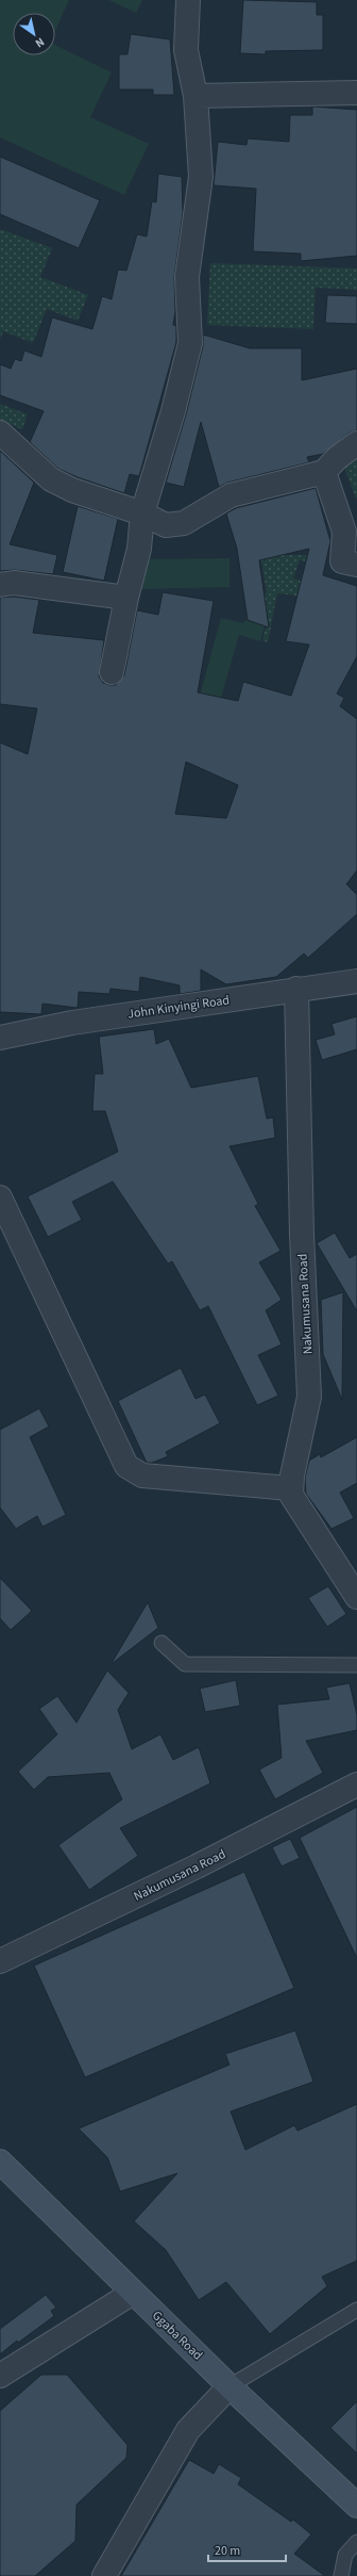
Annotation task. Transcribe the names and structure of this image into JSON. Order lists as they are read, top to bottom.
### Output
{
  "streets": {
    "main road": ["Ggaba Road"],
    "street": ["John Kinyingi Road", "Nakumusana Road"]
  },
  "crossings": [
    ["John Kinyingi Road", "Nakumusana Road"]
  ],
  "scale_bar": "20 m",
  "north": "bottom right"
}
